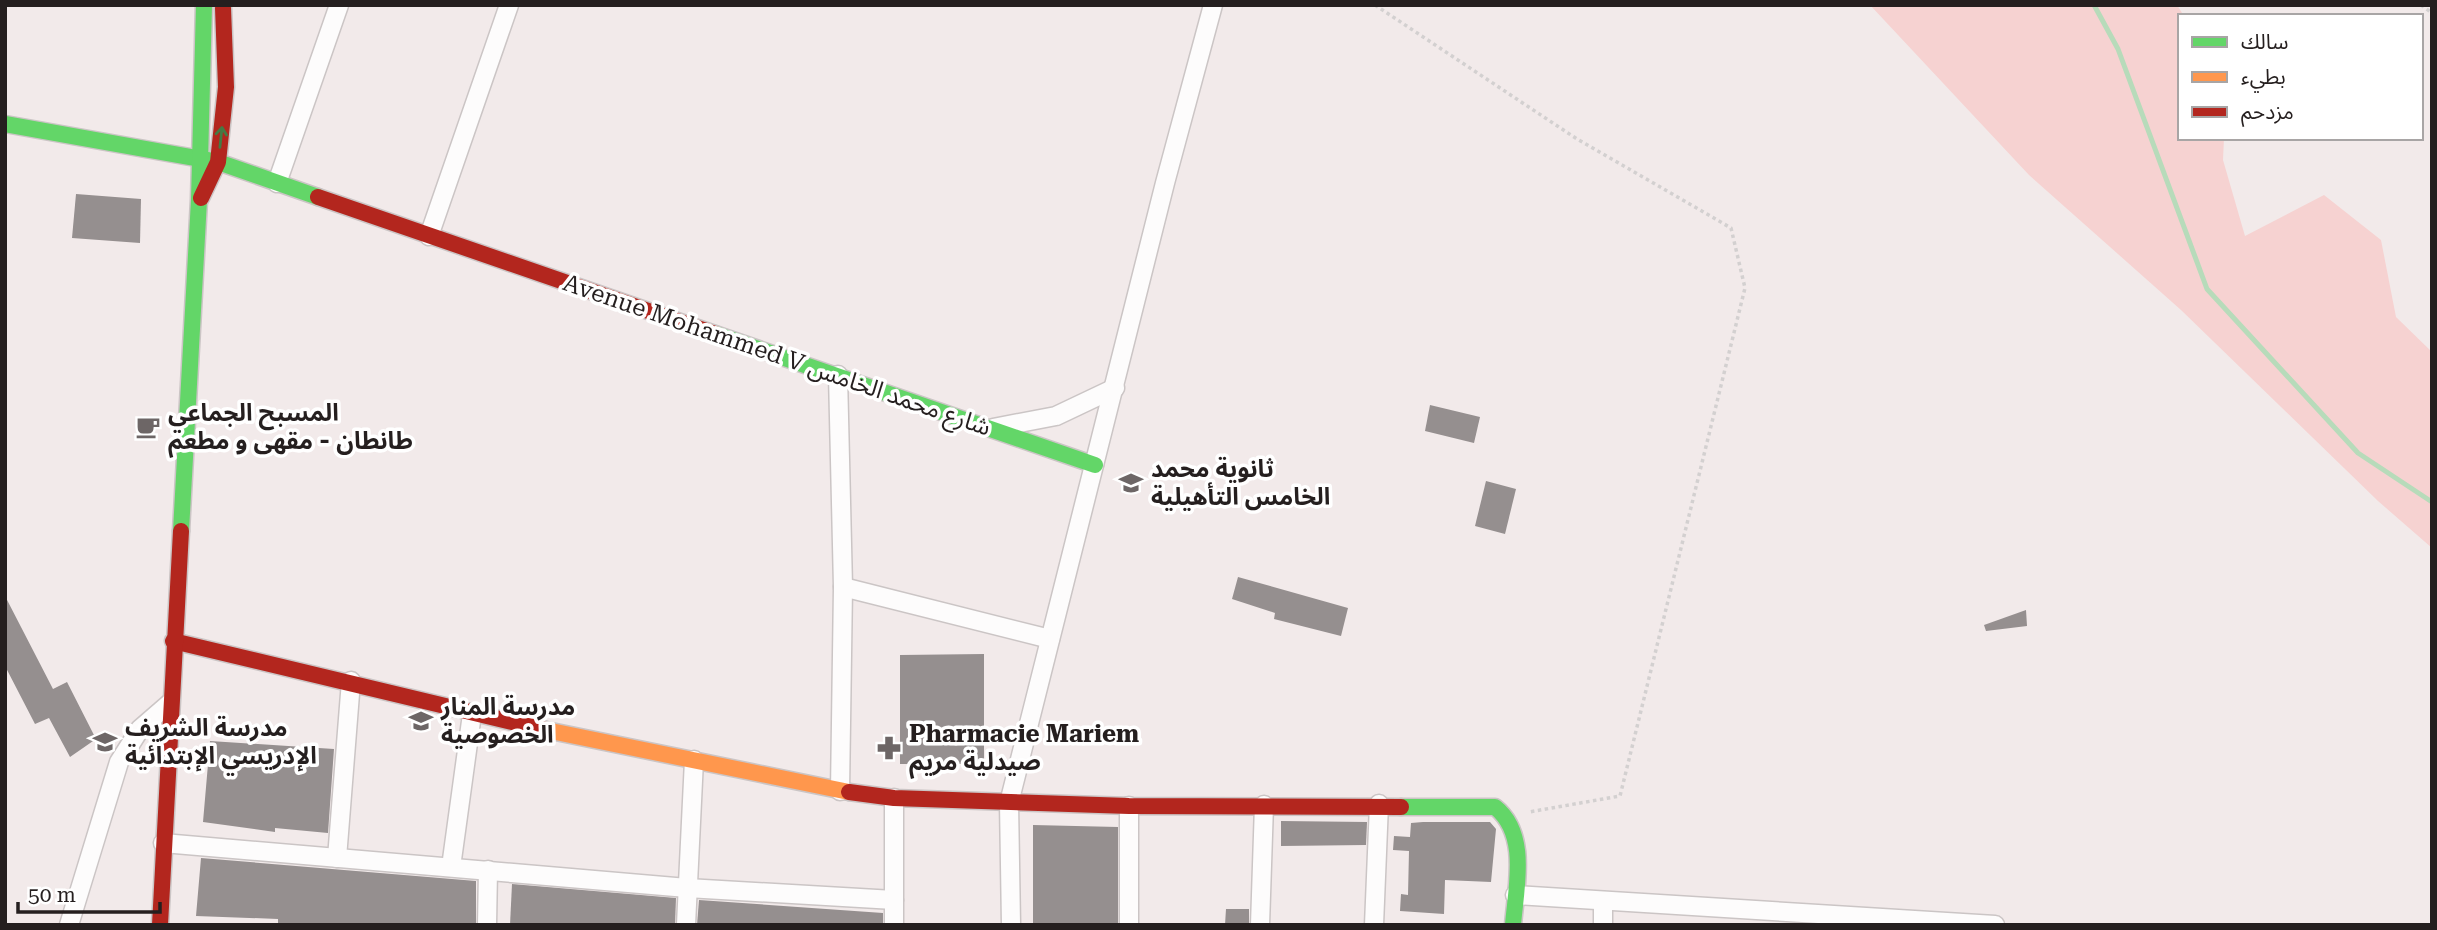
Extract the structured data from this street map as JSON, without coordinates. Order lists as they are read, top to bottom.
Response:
{
  "streets": {
    "street": ["Avenue Mohammed V شارع محمد الخامس"]
  },
  "places": {
    "cafe": ["المسبح الجماعي طانطان - مقهى و مطعم"],
    "school or university": ["ثانوية محمد الخامس التأهيلية", "مدرسة المنار الخصوصية", "مدرسة الشريف الإدريسي الإبتدائية"],
    "pharmacy": ["Pharmacie Mariem صيدلية مريم"]
  },
  "legend": ["سالك", "بطيء", "مزدحم"],
  "scale_bar": "50 m"
}
